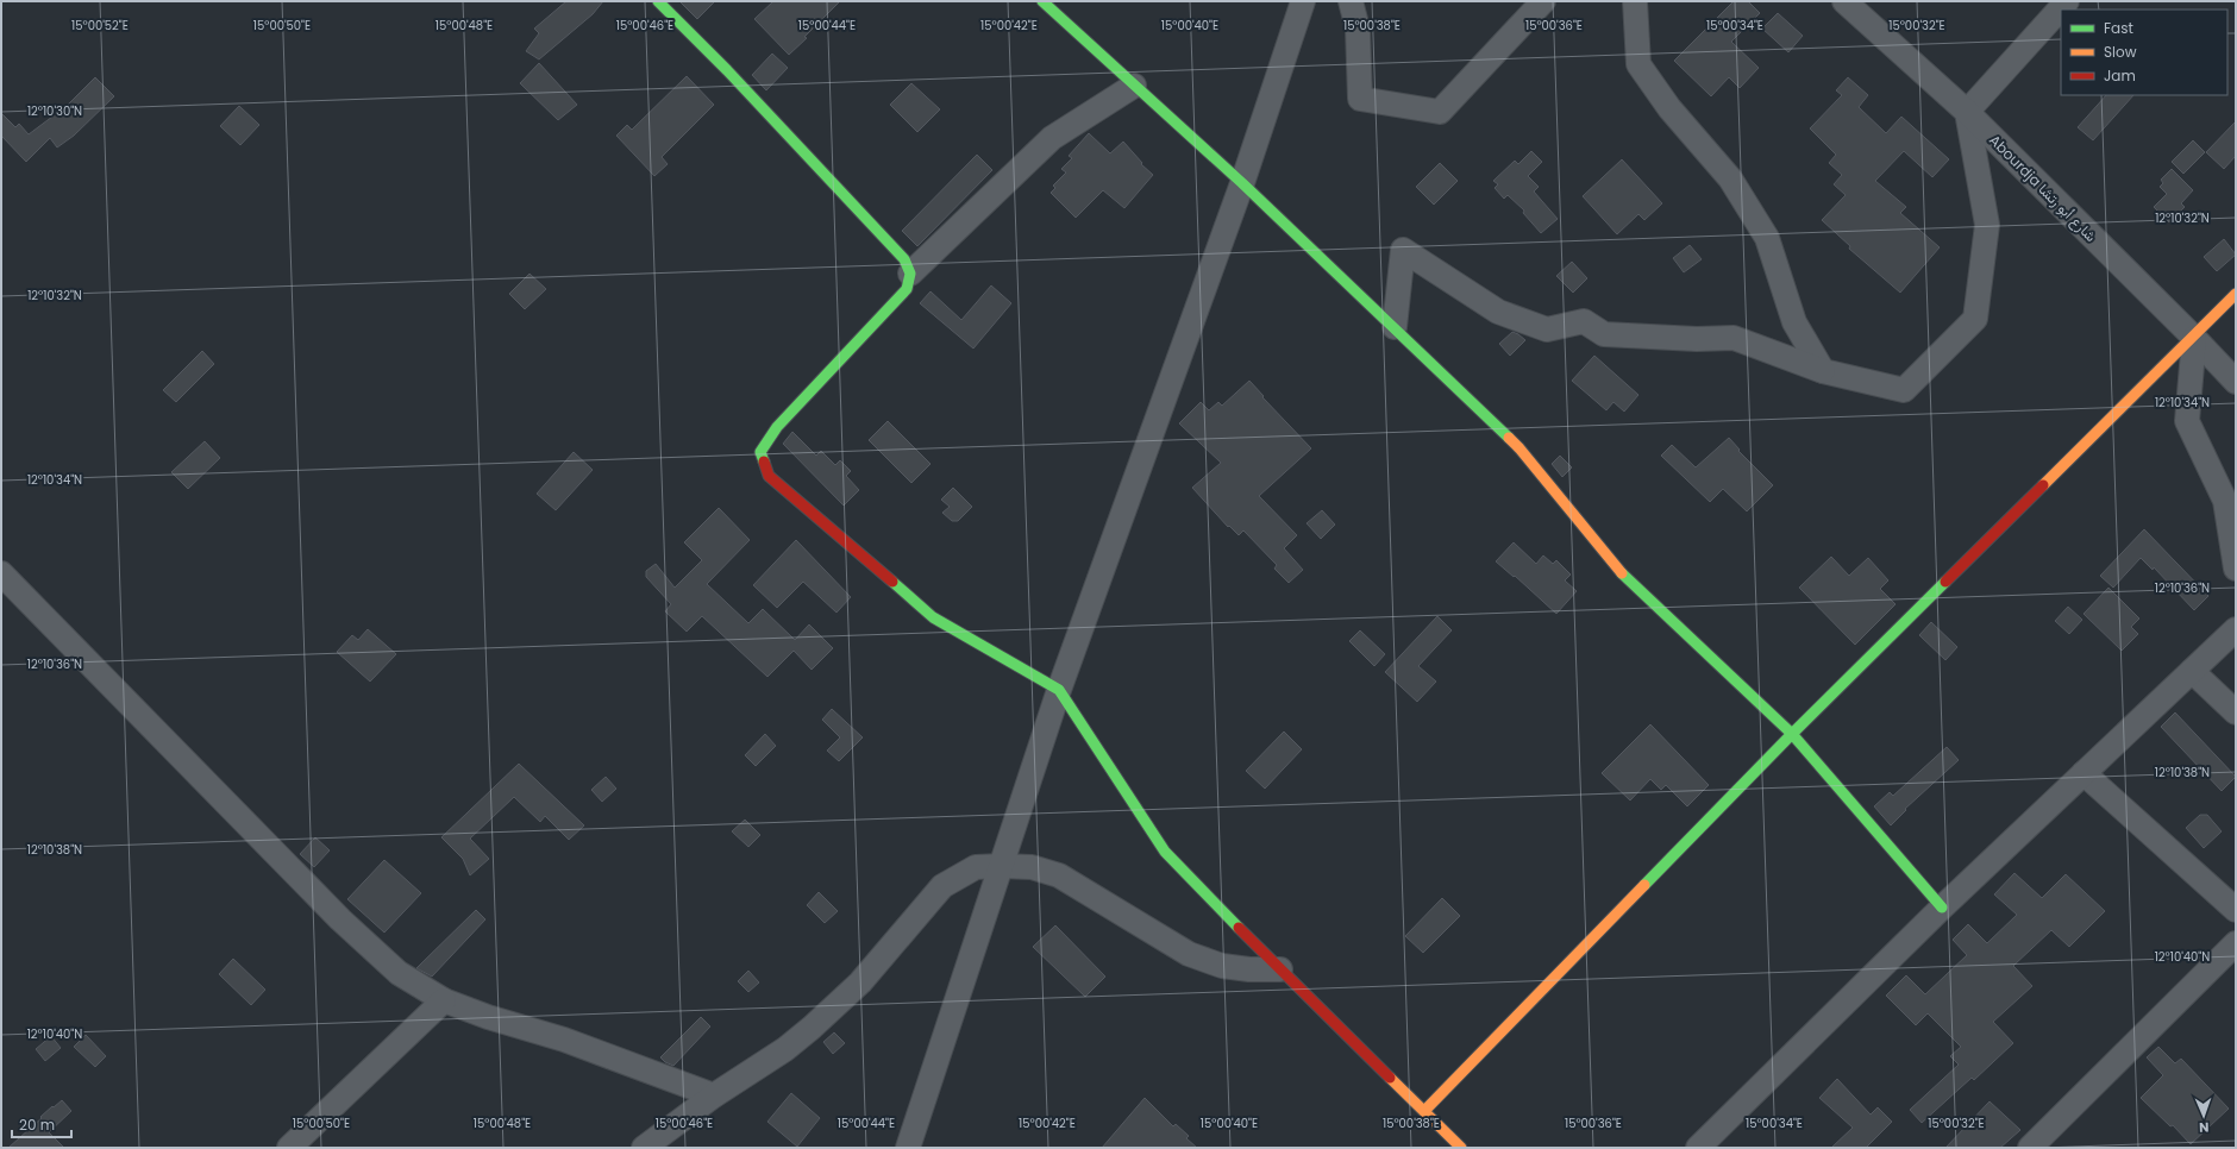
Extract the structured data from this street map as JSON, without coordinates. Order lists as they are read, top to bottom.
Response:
{
  "streets": {
    "street": ["Abourdja شارع أبو رتشا"]
  },
  "legend": ["Fast", "Slow", "Jam"],
  "scale_bar": "20 m",
  "north": "bottom",
  "coordinates": [
    "15°00'52\"E",
    "15°00'50\"E",
    "15°00'48\"E",
    "15°00'46\"E",
    "15°00'44\"E",
    "15°00'42\"E",
    "15°00'40\"E",
    "15°00'38\"E",
    "15°00'36\"E",
    "15°00'34\"E",
    "15°00'32\"E",
    "12°10'30\"N",
    "12°10'32\"N",
    "12°10'34\"N",
    "12°10'36\"N",
    "12°10'38\"N",
    "12°10'40\"N"
  ]
}
